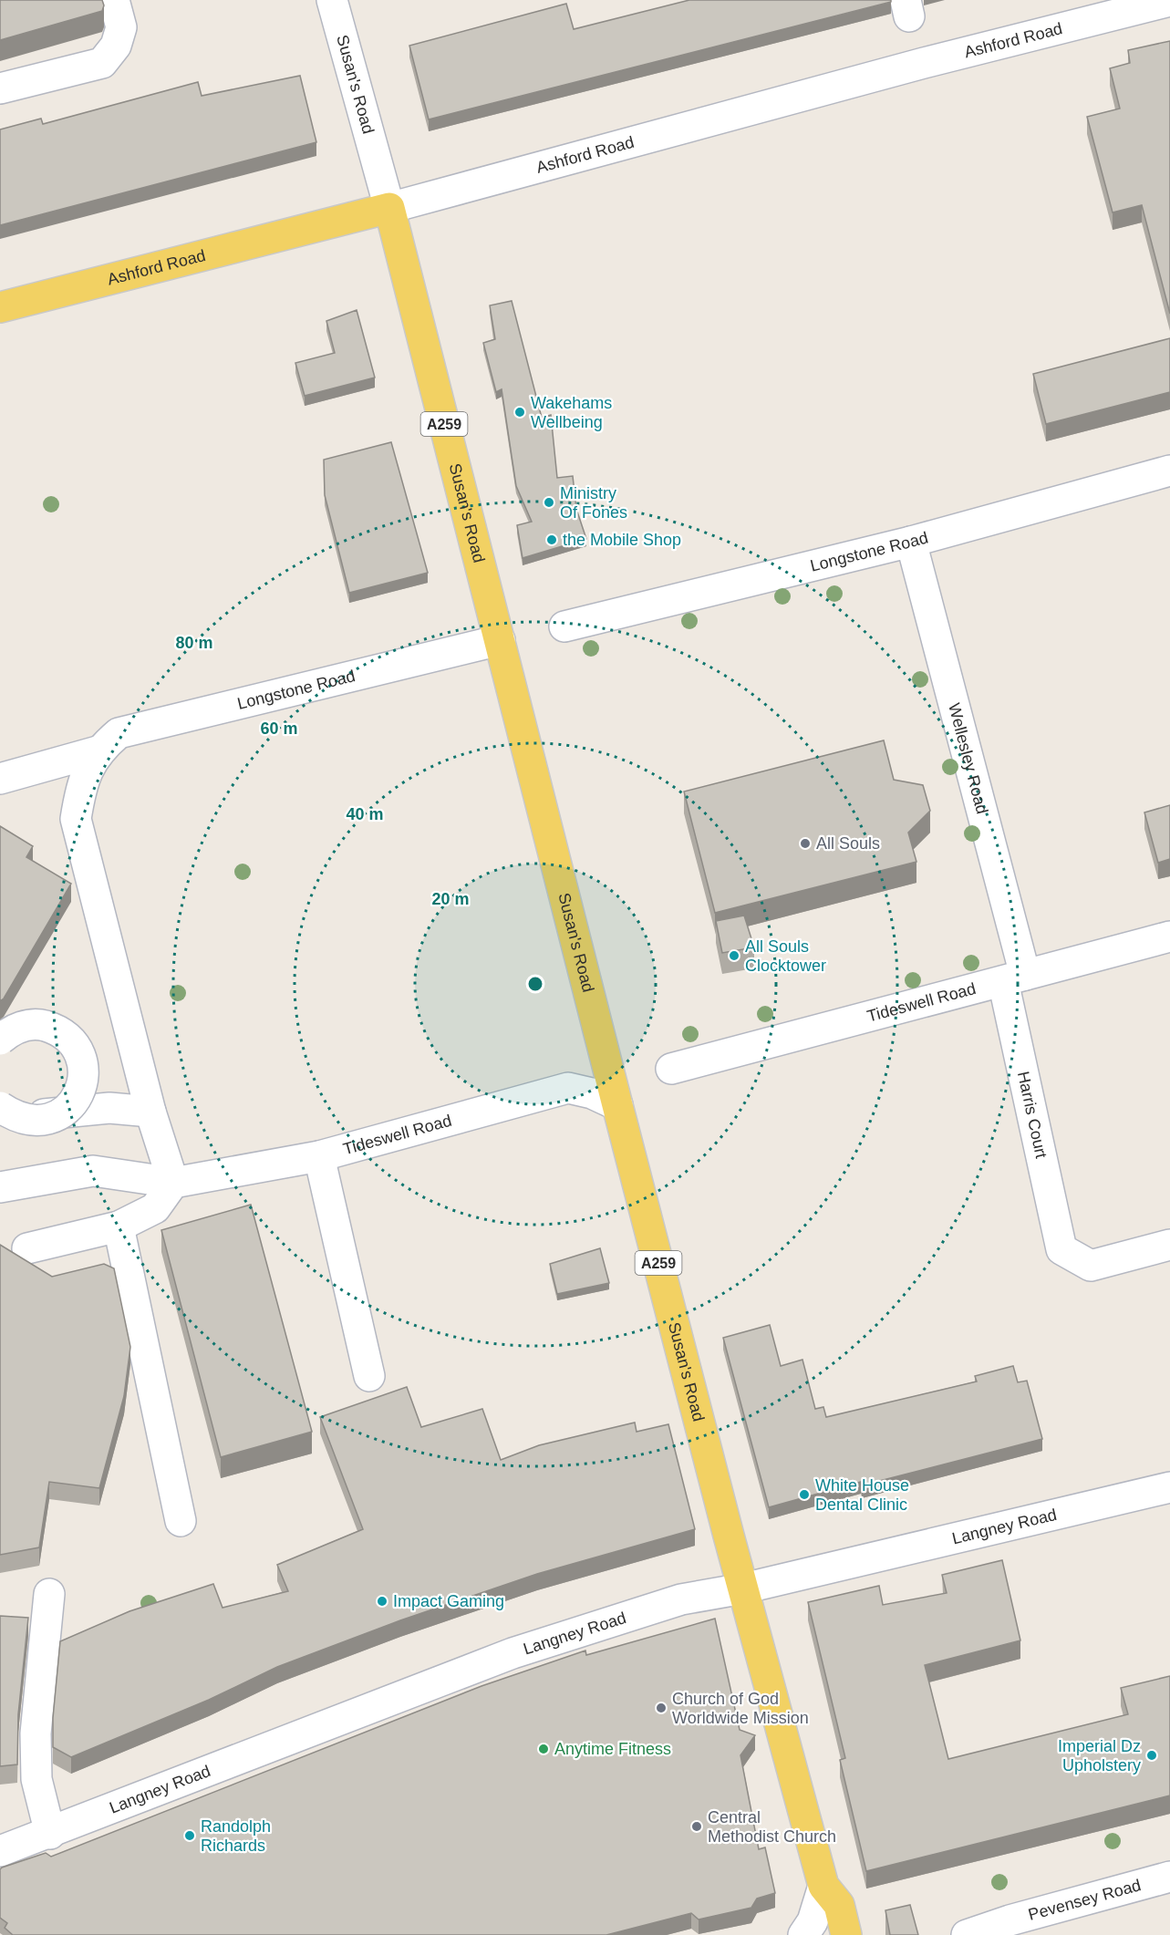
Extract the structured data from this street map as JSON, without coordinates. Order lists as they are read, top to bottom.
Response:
{
  "streets": {
    "main road": ["Ashford Road", "Susan's Road", "A259"],
    "street": [
      "Longstone Road",
      "Wellesley Road",
      "Tideswell Road",
      "Harris Court",
      "Langney Road",
      "Pevensey Road"
    ]
  },
  "crossings": [
    ["Ashford Road", "Susan's Road"],
    ["Susan's Road", "Longstone Road"],
    ["Susan's Road", "Tideswell Road"],
    ["Susan's Road", "Langney Road"],
    ["Longstone Road", "Wellesley Road"],
    ["Wellesley Road", "Tideswell Road"],
    ["Wellesley Road", "Harris Court"],
    ["Tideswell Road", "Harris Court"]
  ],
  "places": [
    "Wakehams Wellbeing",
    "Ministry Of Fones",
    "the Mobile Shop",
    "All Souls",
    "All Souls Clocktower",
    "White House Dental Clinic",
    "Impact Gaming",
    "Church of God Worldwide Mission",
    "Anytime Fitness",
    "Imperial Dz Upholstery",
    "Central Methodist Church",
    "Randolph Richards"
  ],
  "rings": [
    "80 m",
    "60 m",
    "40 m",
    "20 m"
  ]
}
